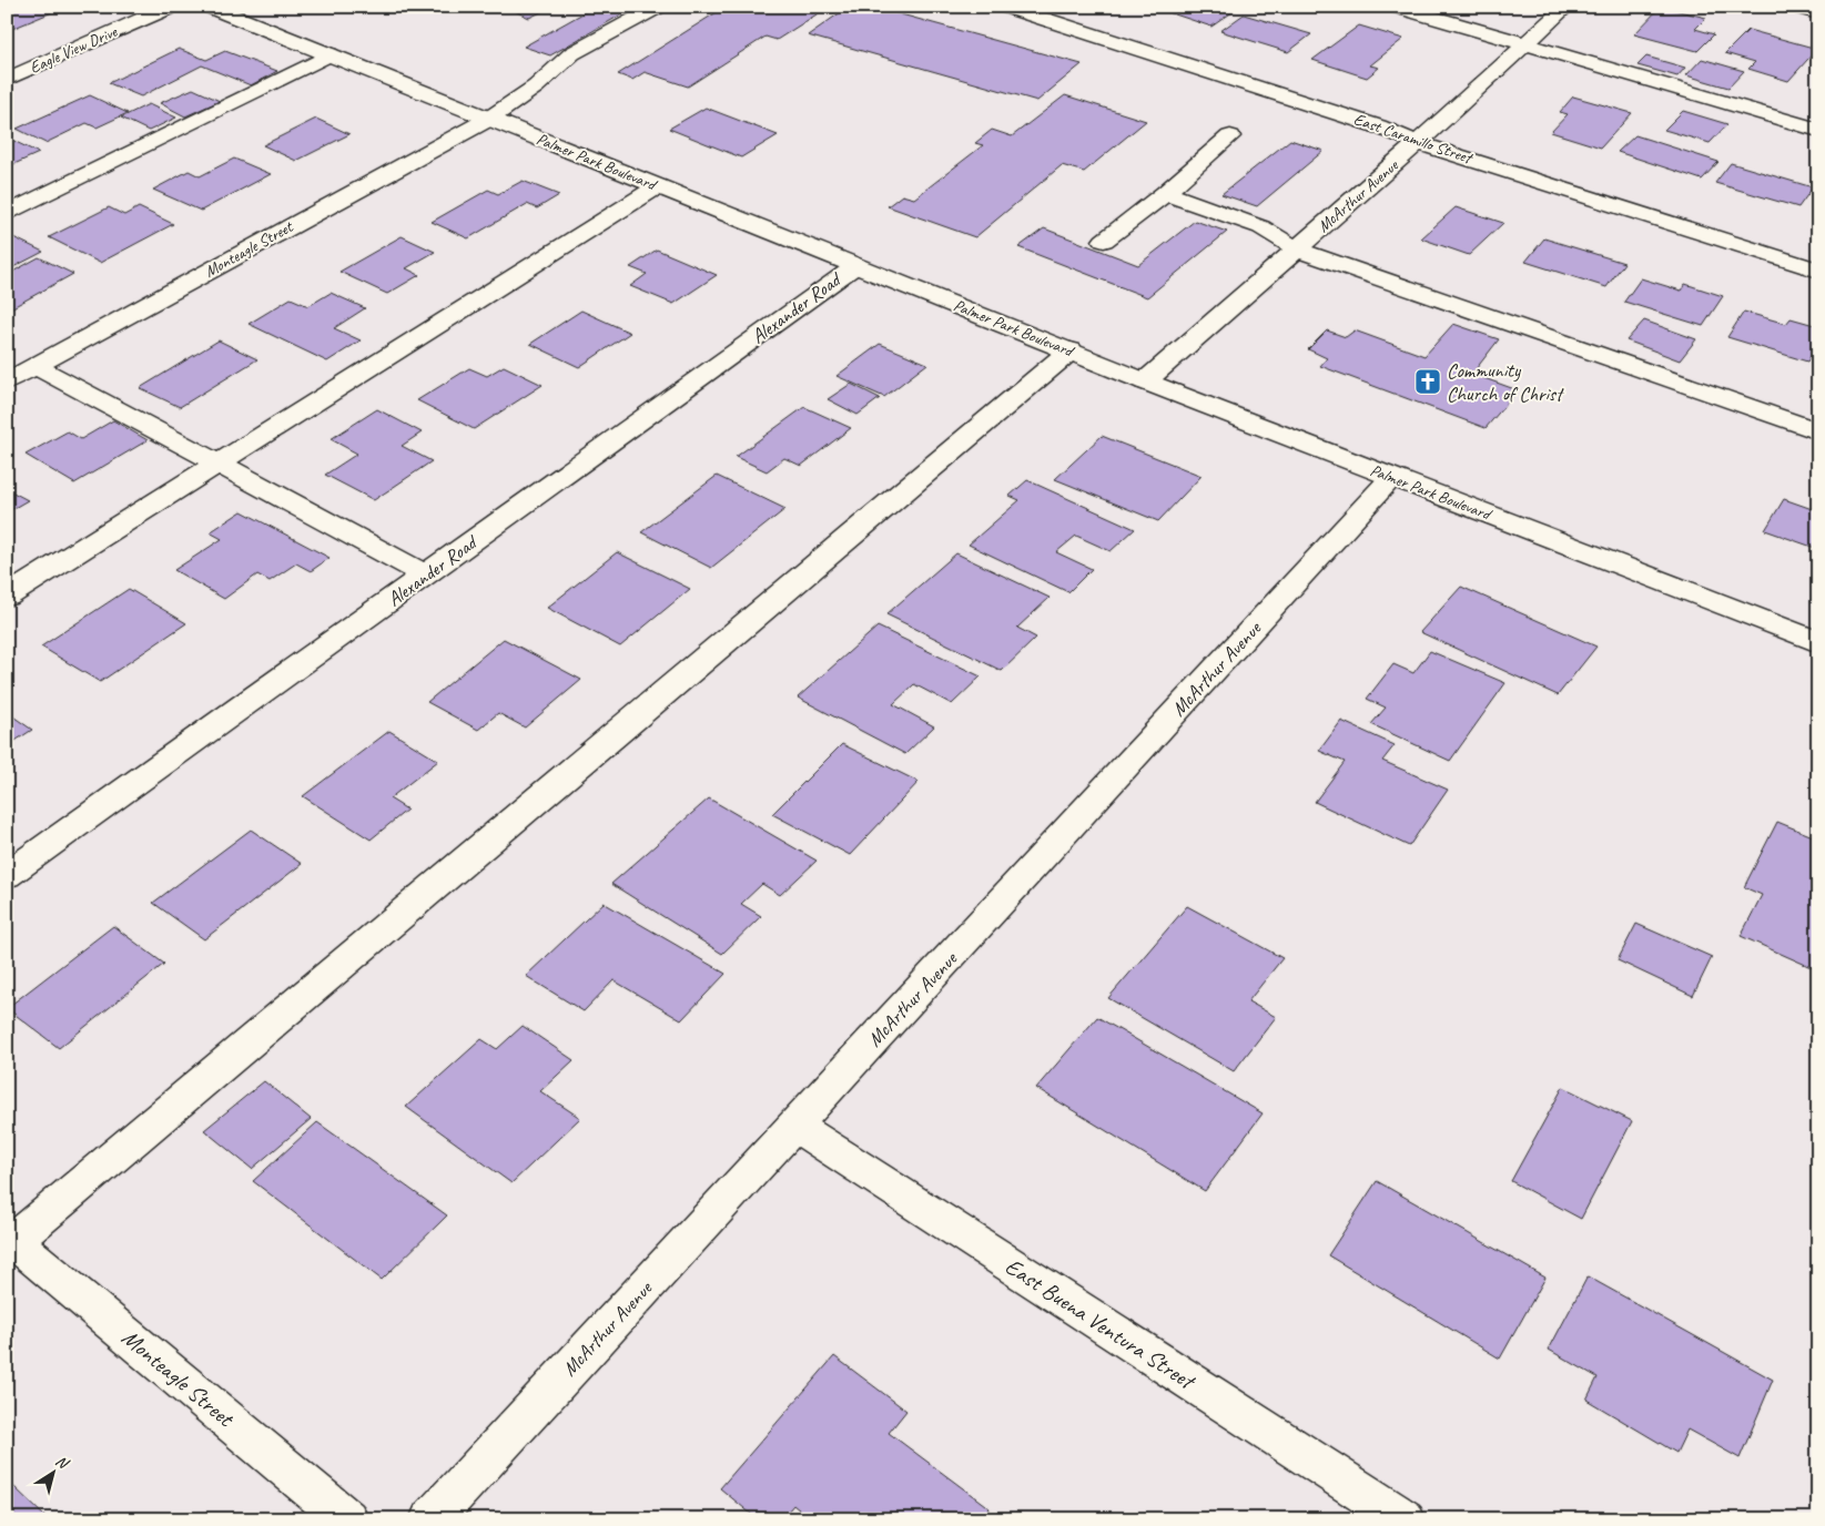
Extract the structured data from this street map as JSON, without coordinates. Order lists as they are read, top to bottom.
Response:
{
  "streets": {
    "street": [
      "Eagle View Drive",
      "East Caramillo Street",
      "Palmer Park Boulevard",
      "McArthur Avenue",
      "Monteagle Street",
      "Alexander Road",
      "East Buena Ventura Street"
    ]
  },
  "crossings": [
    ["East Caramillo Street", "McArthur Avenue"],
    ["Palmer Park Boulevard", "McArthur Avenue"],
    ["Palmer Park Boulevard", "Monteagle Street"],
    ["Palmer Park Boulevard", "Alexander Road"],
    ["McArthur Avenue", "East Buena Ventura Street"]
  ],
  "places": {
    "church": ["Community Church of Christ"]
  },
  "north": "top right"
}
